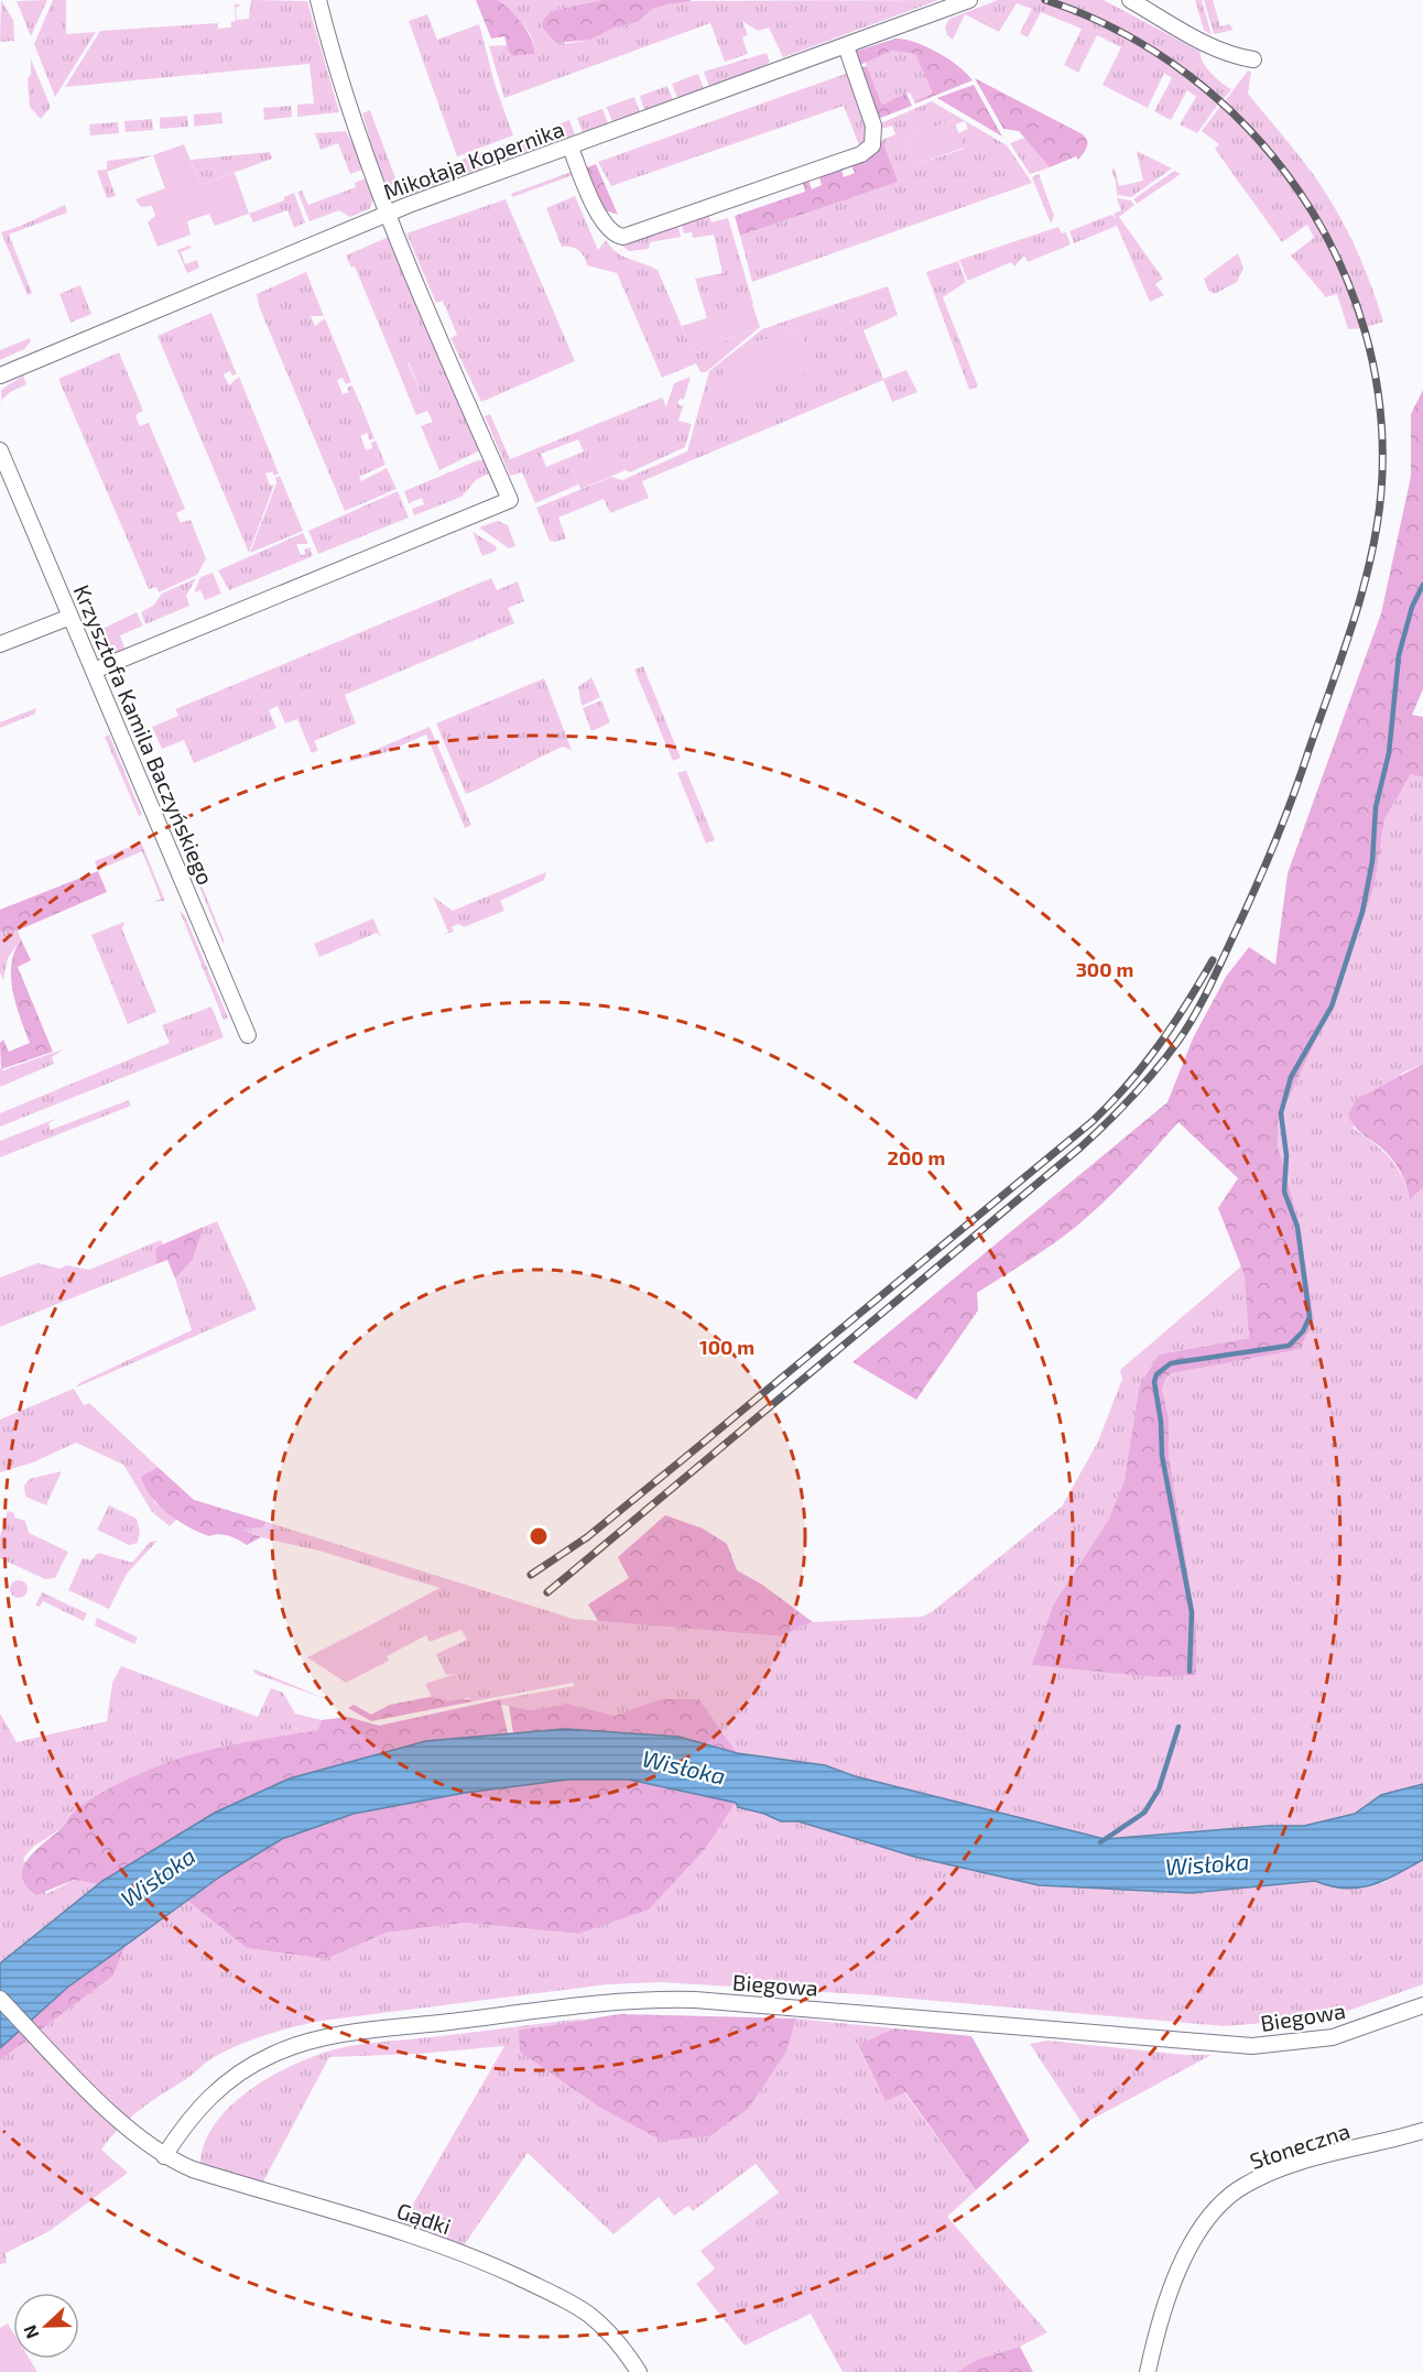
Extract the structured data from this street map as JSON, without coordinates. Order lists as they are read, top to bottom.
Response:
{
  "streets": {
    "street": [
      "Mikołaja Kopernika",
      "Krzysztofa Kamila Baczyńskiego",
      "Biegowa",
      "Słoneczna",
      "Gądki"
    ]
  },
  "crossings": [
    ["Biegowa", "Gądki"]
  ],
  "water": ["Wisłoka"],
  "north": "left",
  "rings": ["300 m", "200 m", "100 m"]
}
